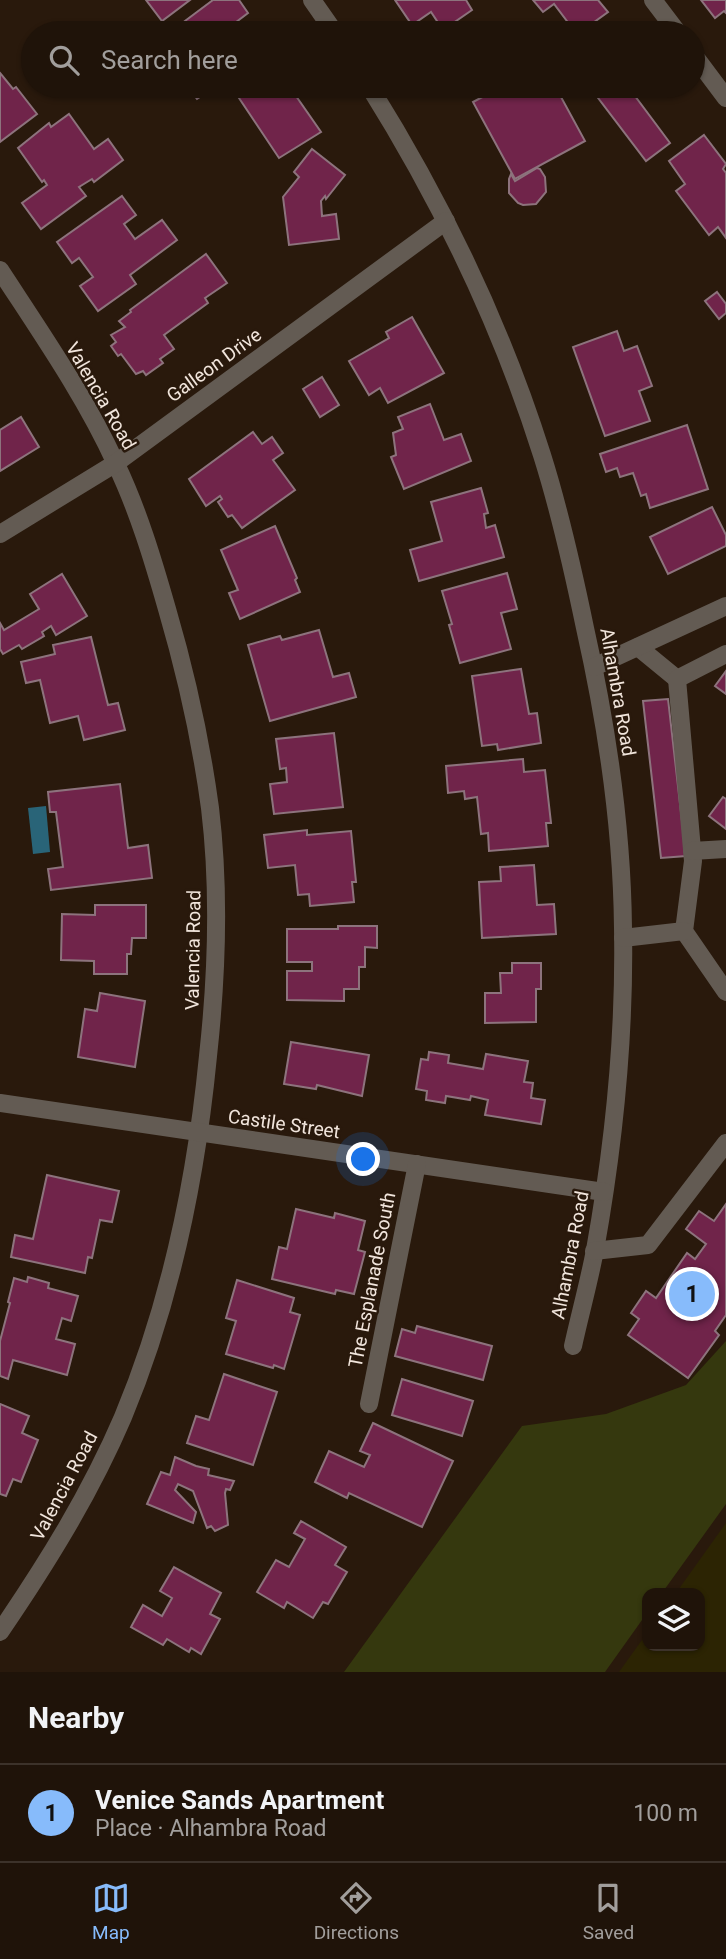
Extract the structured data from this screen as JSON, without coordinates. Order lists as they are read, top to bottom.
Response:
{
  "streets": {
    "street": [
      "Galleon Drive",
      "Valencia Road",
      "Alhambra Road",
      "Castile Street",
      "The Esplanade South"
    ]
  },
  "crossings": [
    ["Galleon Drive", "Valencia Road"],
    ["Galleon Drive", "Alhambra Road"],
    ["Valencia Road", "Castile Street"],
    ["Alhambra Road", "Castile Street"],
    ["Castile Street", "The Esplanade South"]
  ],
  "page": {
    "search": "Search here",
    "pins": "1",
    "heading": "Nearby",
    "list": [
      {
        "mark": "1",
        "name": "Venice Sands Apartment",
        "note": "Place · Alhambra Road",
        "value": "100 m"
      }
    ],
    "nav": ["Map", "Directions", "Saved"]
  }
}
